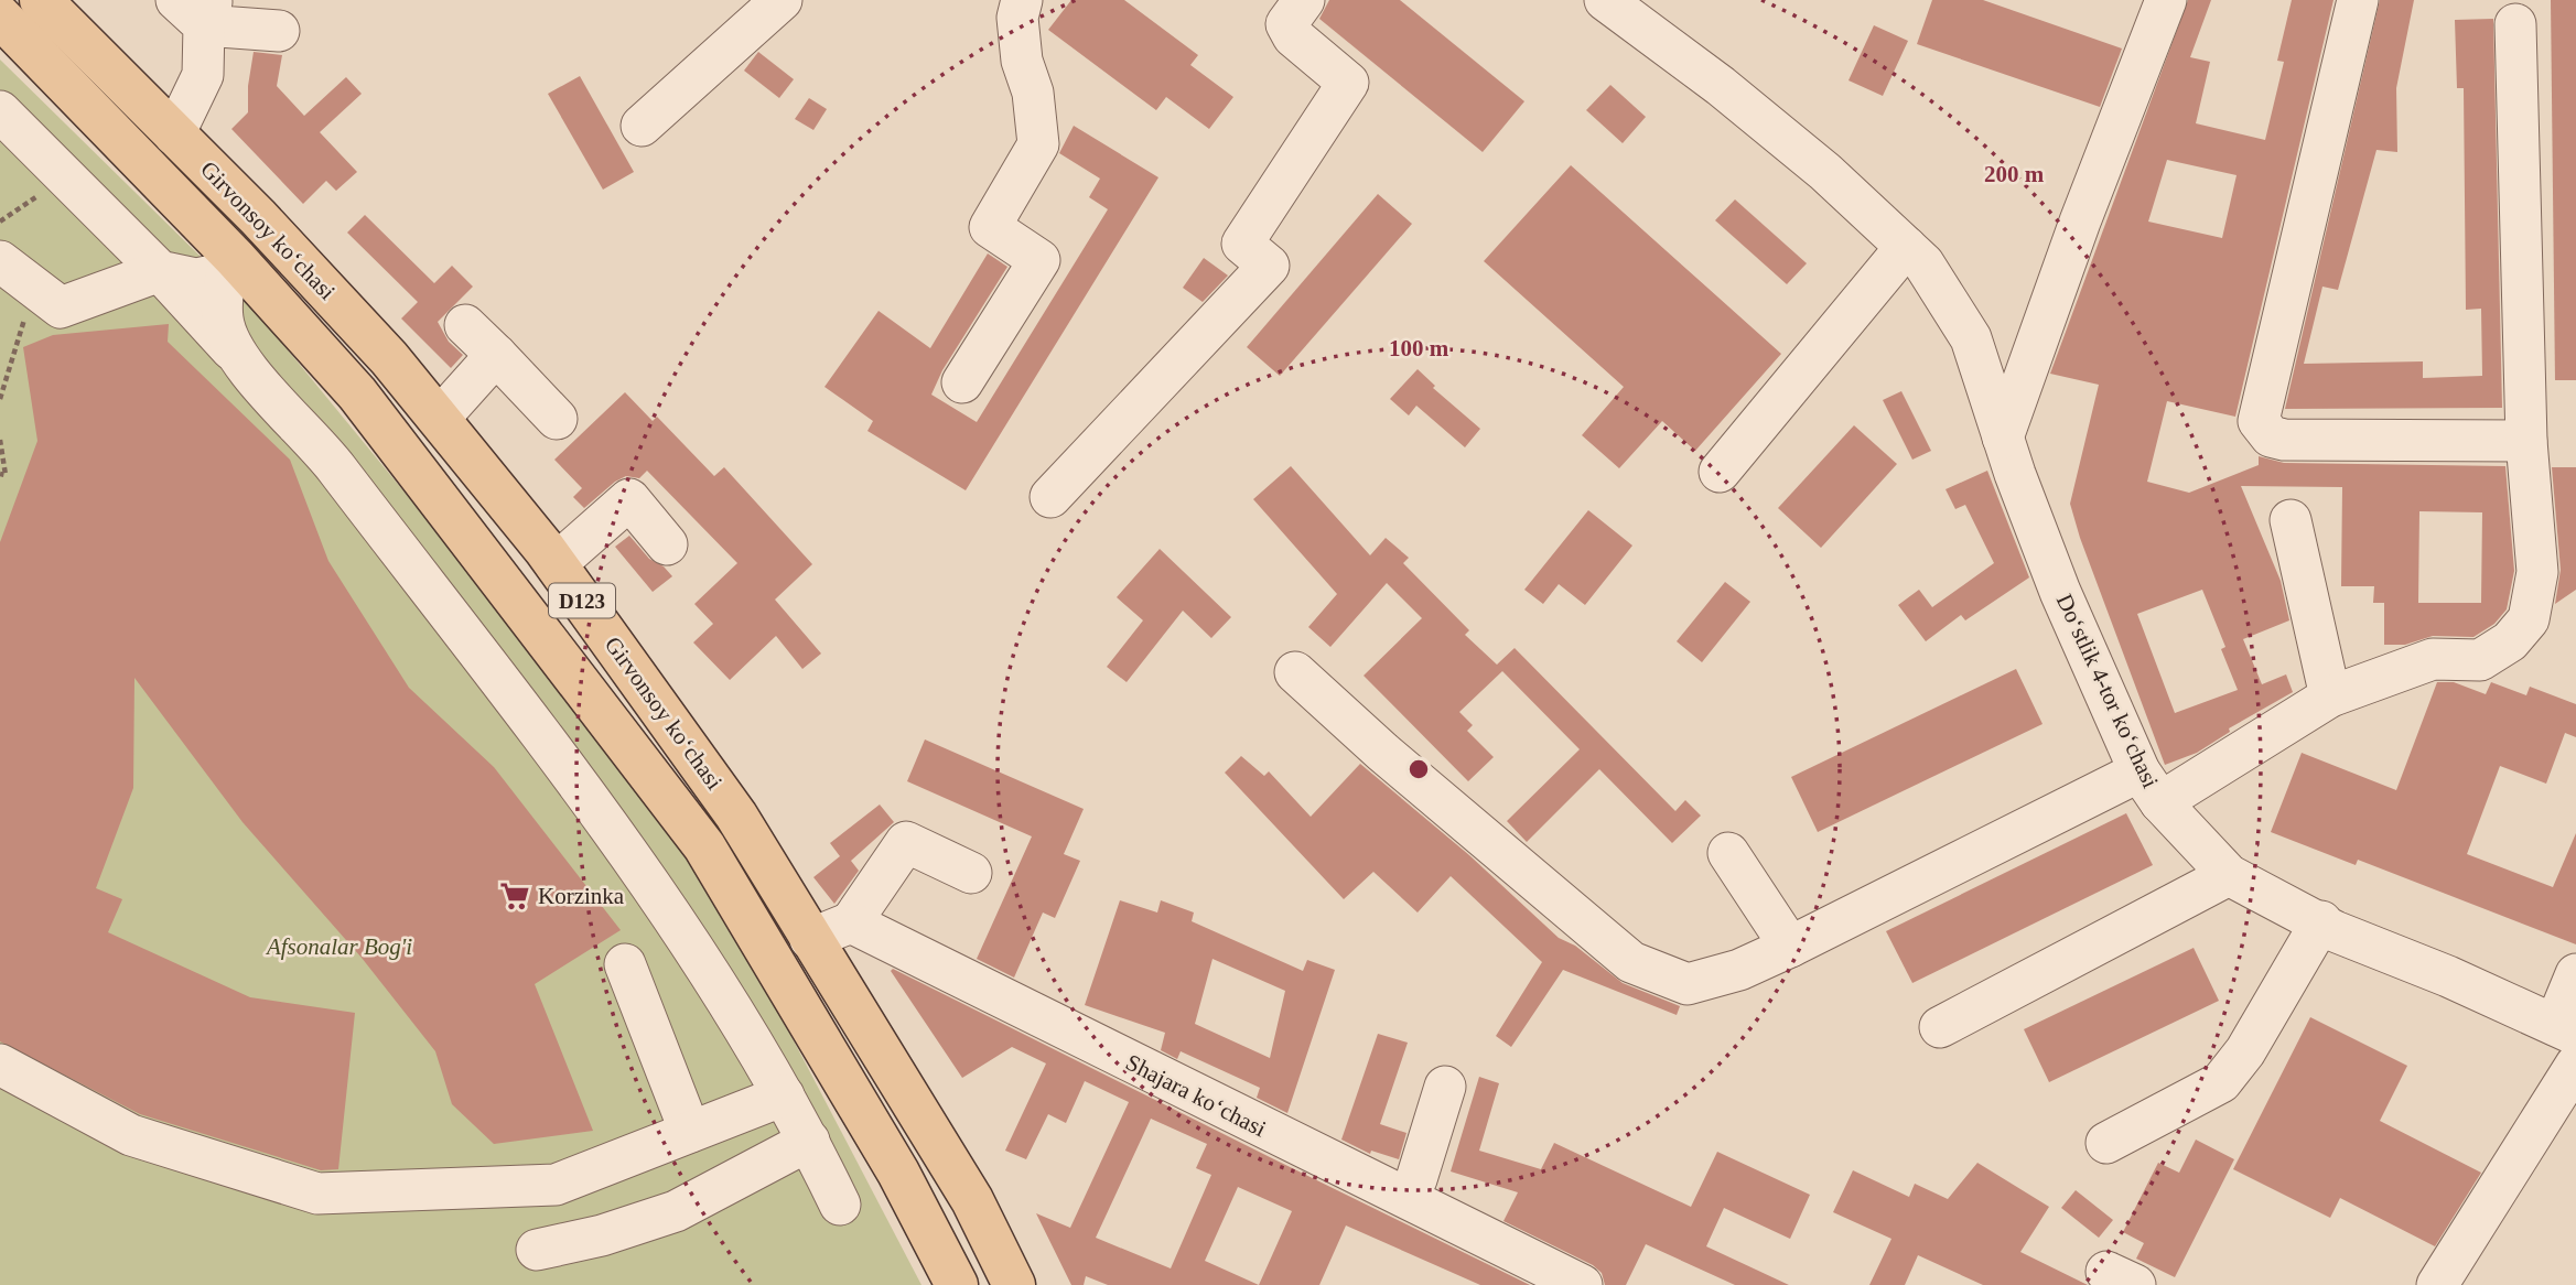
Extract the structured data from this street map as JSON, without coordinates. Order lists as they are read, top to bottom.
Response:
{
  "streets": {
    "main road": ["Girvonsoy koʻchasi", "D123"],
    "street": ["Doʻstlik 4-tor koʻchasi", "Shajara koʻchasi"]
  },
  "parks": ["Afsonalar Bog'i"],
  "places": {
    "supermarket": ["Korzinka"]
  },
  "rings": ["200 m", "100 m"]
}
